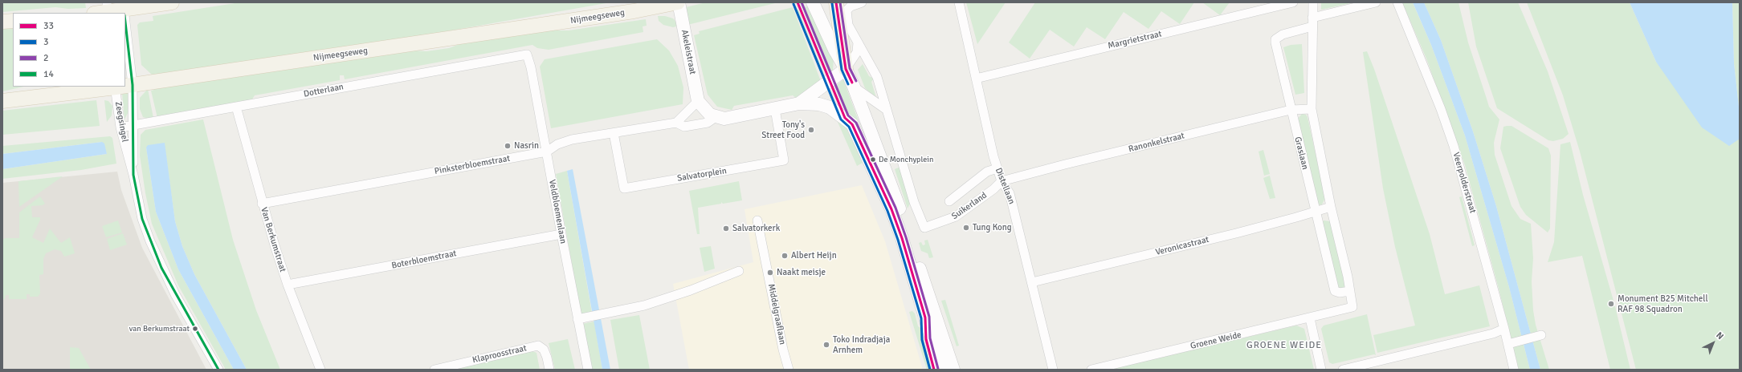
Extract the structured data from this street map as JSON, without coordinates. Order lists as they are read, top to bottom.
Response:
{
  "streets": {
    "main road": ["Nijmeegseweg"],
    "street": [
      "Margrietstraat",
      "Akeleistraat",
      "Dotterlaan",
      "Zeegsingel",
      "Ranonkelstraat",
      "Graslaan",
      "Pinksterbloemstraat",
      "Salvatorplein",
      "Veerpolderstraat",
      "Distellaan",
      "Suikerland",
      "Veldbloemenlaan",
      "Van Berkumstraat",
      "Veronicastraat",
      "Boterbloemstraat",
      "Middelgraaflaan",
      "Groene Weide",
      "Klaproosstraat"
    ]
  },
  "crossings": [
    ["Nijmeegseweg", "Akeleistraat"],
    ["Nijmeegseweg", "Zeegsingel"],
    ["Margrietstraat", "Distellaan"],
    ["Dotterlaan", "Zeegsingel"],
    ["Dotterlaan", "Veldbloemenlaan"],
    ["Dotterlaan", "Van Berkumstraat"],
    ["Ranonkelstraat", "Graslaan"],
    ["Ranonkelstraat", "Distellaan"],
    ["Ranonkelstraat", "Suikerland"],
    ["Graslaan", "Veronicastraat"],
    ["Graslaan", "Groene Weide"],
    ["Pinksterbloemstraat", "Salvatorplein"],
    ["Pinksterbloemstraat", "Veldbloemenlaan"],
    ["Pinksterbloemstraat", "Van Berkumstraat"],
    ["Distellaan", "Suikerland"],
    ["Distellaan", "Veronicastraat"],
    ["Veldbloemenlaan", "Boterbloemstraat"],
    ["Van Berkumstraat", "Boterbloemstraat"]
  ],
  "districts": ["GROENE WEIDE"],
  "places": [
    "Tony's Street Food",
    "Nasrin",
    "De Monchyplein",
    "Tung Kong",
    "Salvatorkerk",
    "Albert Heijn",
    "Naakt meisje",
    "Monument B25 Mitchell RAF 98 Squadron",
    "van Berkumstraat",
    "Toko Indradjaja Arnhem"
  ],
  "lines": [
    "transit line 33",
    "transit line 2",
    "transit line 3",
    "transit line 14"
  ],
  "legend": [
    "33",
    "3",
    "2",
    "14"
  ],
  "north": "top right"
}
